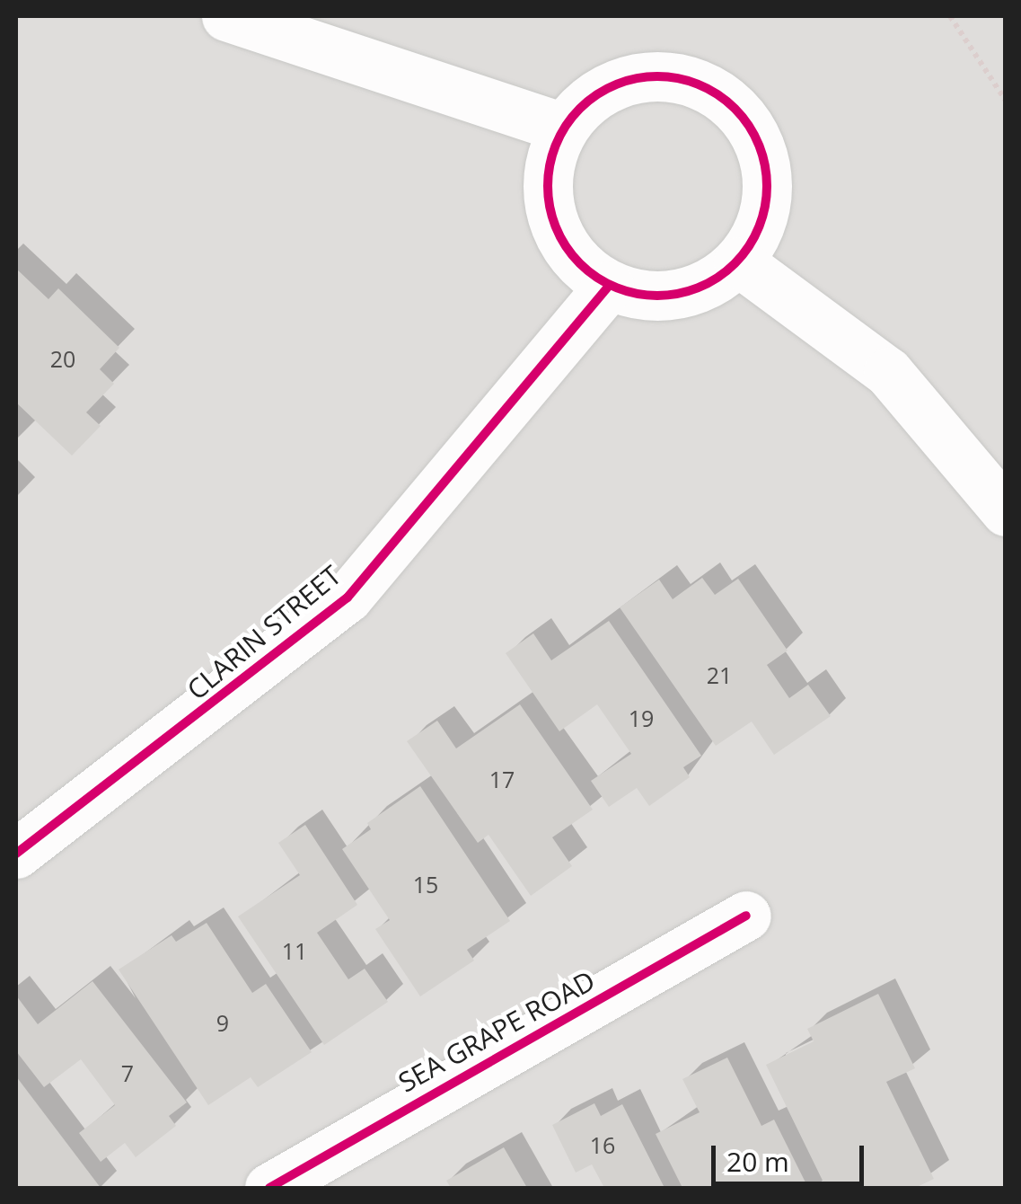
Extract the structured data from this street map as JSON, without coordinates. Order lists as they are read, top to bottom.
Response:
{
  "streets": {
    "street": ["CLARIN STREET", "SEA GRAPE ROAD"]
  },
  "house_numbers": [
    "20",
    "21",
    "19",
    "17",
    "15",
    "11",
    "9",
    "7",
    "16"
  ],
  "scale_bar": "20 m"
}
